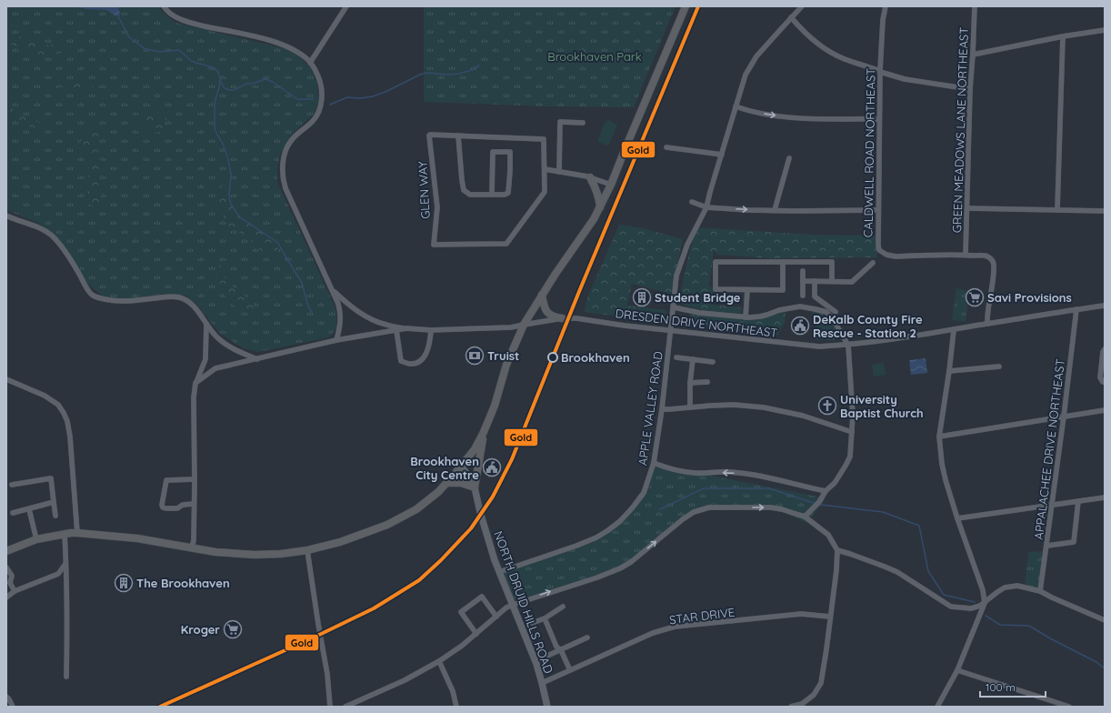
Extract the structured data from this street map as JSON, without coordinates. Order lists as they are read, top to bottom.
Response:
{
  "streets": {
    "main road": ["NORTH DRUID HILLS ROAD"],
    "street": [
      "GREEN MEADOWS LANE NORTHEAST",
      "CALDWELL ROAD NORTHEAST",
      "GLEN WAY",
      "DRESDEN DRIVE NORTHEAST",
      "APPLE VALLEY ROAD",
      "APPALACHEE DRIVE NORTHEAST",
      "STAR DRIVE"
    ]
  },
  "crossings": [
    ["GREEN MEADOWS LANE NORTHEAST", "CALDWELL ROAD NORTHEAST"],
    ["CALDWELL ROAD NORTHEAST", "DRESDEN DRIVE NORTHEAST"],
    ["DRESDEN DRIVE NORTHEAST", "APPLE VALLEY ROAD"],
    ["DRESDEN DRIVE NORTHEAST", "APPALACHEE DRIVE NORTHEAST"],
    ["APPLE VALLEY ROAD", "NORTH DRUID HILLS ROAD"],
    ["NORTH DRUID HILLS ROAD", "STAR DRIVE"]
  ],
  "parks": ["Brookhaven Park"],
  "places": {
    "building": ["Student Bridge", "The Brookhaven"],
    "supermarket": ["Savi Provisions", "Kroger"],
    "public building": ["DeKalb County Fire Rescue - Station 2", "Brookhaven City Centre"],
    "bank": ["Truist"],
    "other": ["Brookhaven"],
    "church": ["University Baptist Church"]
  },
  "lines": ["transit line Gold"],
  "scale_bar": "100 m"
}
